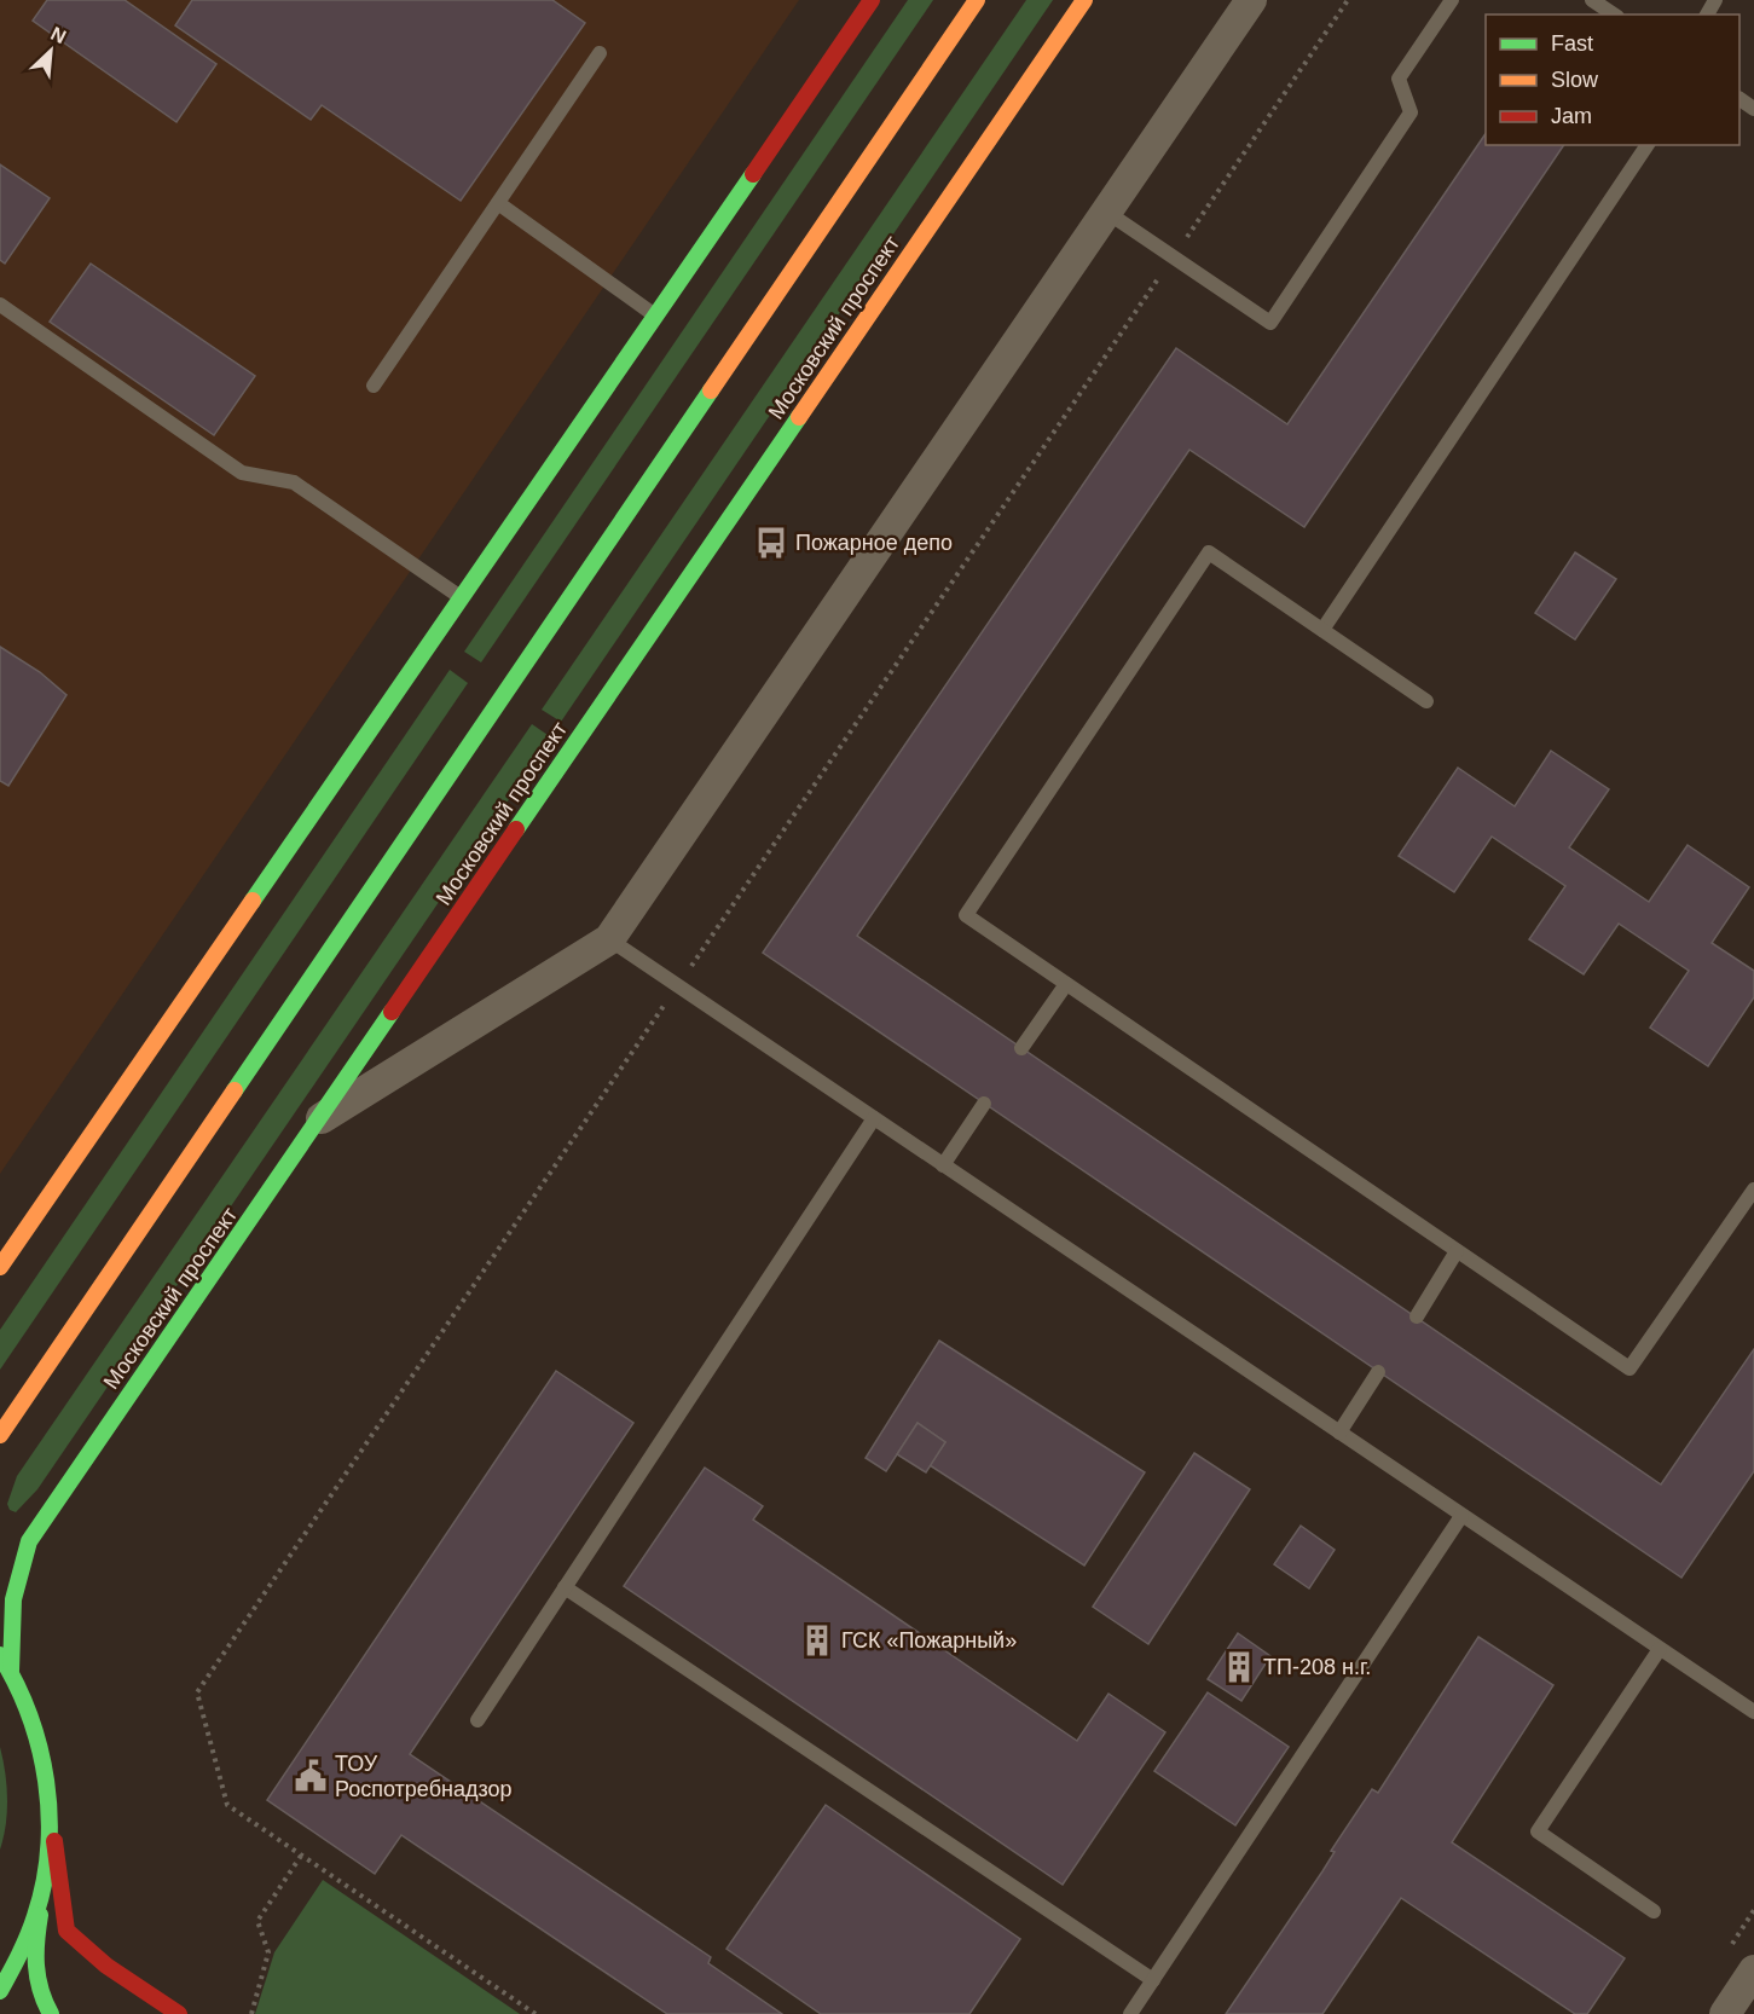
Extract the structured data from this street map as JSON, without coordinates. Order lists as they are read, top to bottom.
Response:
{
  "streets": {
    "main road": ["Московский проспект"]
  },
  "places": {
    "bus stop": ["Пожарное депо"],
    "building": ["ГСК «Пожарный»", "ТП-208 н.г."],
    "public building": ["ТОУ Роспотребнадзор"]
  },
  "legend": ["Fast", "Slow", "Jam"],
  "north": "top right"
}
